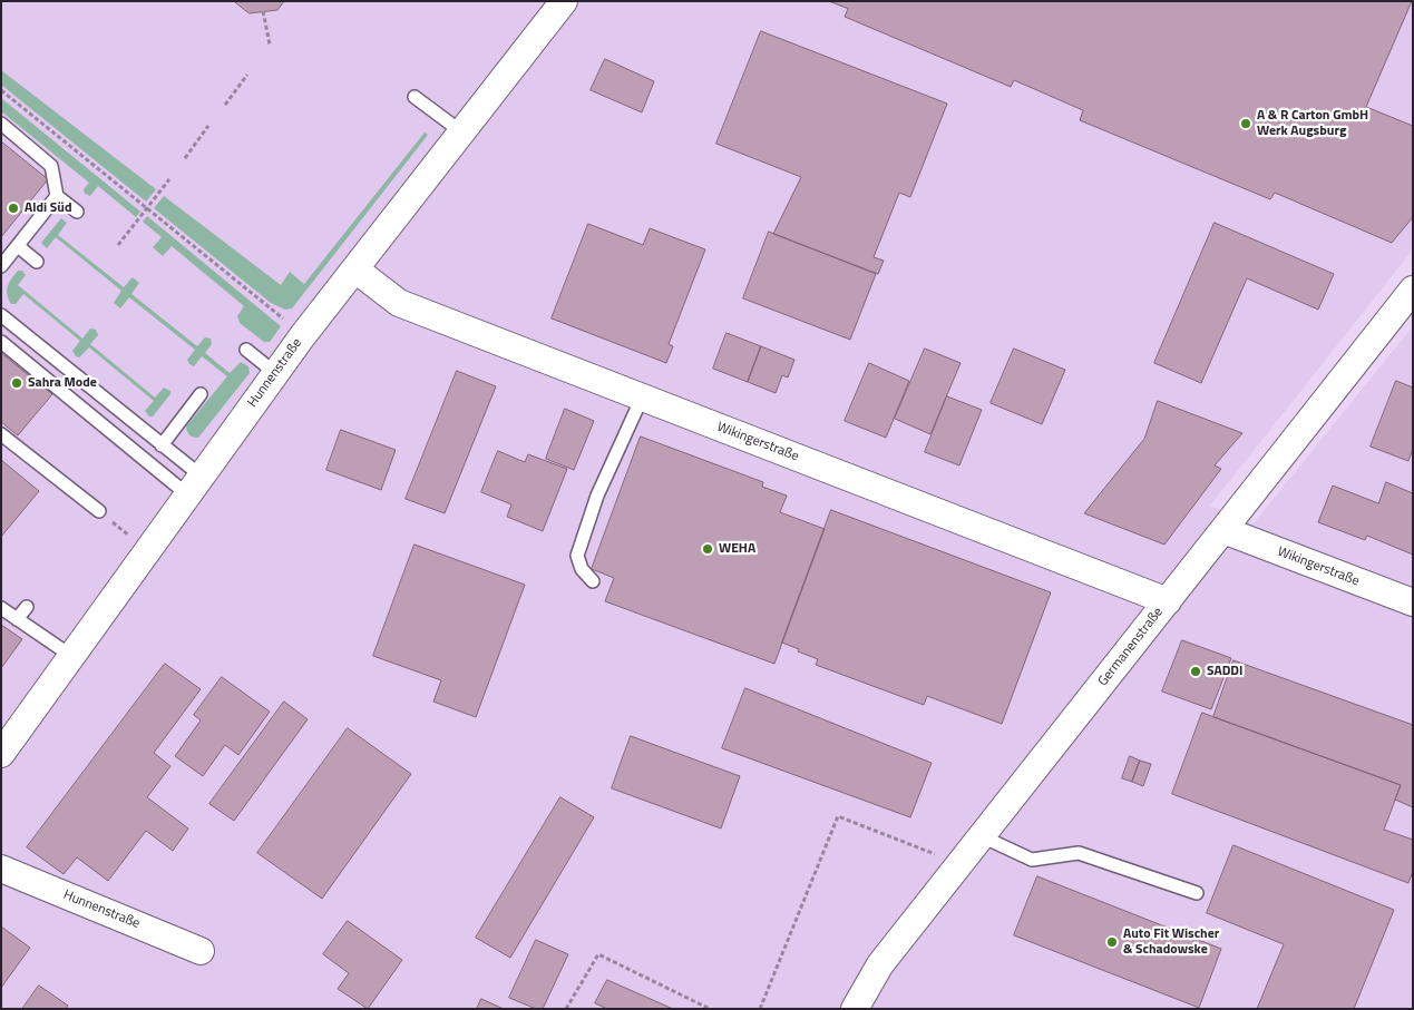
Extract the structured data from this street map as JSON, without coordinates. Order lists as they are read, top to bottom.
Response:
{
  "streets": {
    "street": ["Hunnenstraße", "Wikingerstraße", "Germanenstraße"]
  },
  "crossings": [
    ["Hunnenstraße", "Wikingerstraße"],
    ["Wikingerstraße", "Germanenstraße"]
  ],
  "places": [
    "A & R Carton GmbH Werk Augsburg",
    "Aldi Süd",
    "Sahra Mode",
    "WEHA",
    "SADDI",
    "Auto Fit Wischer & Schadowske"
  ]
}
